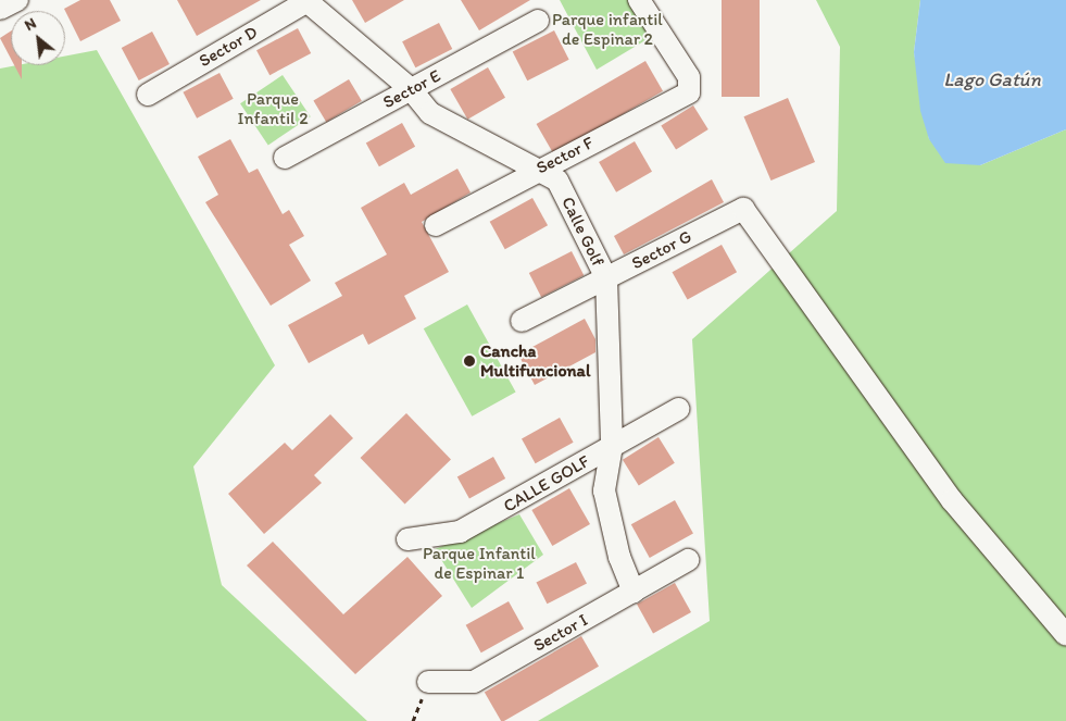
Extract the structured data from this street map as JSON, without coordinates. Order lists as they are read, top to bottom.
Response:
{
  "streets": {
    "street": [
      "Sector D",
      "Sector E",
      "Sector F",
      "Calle Golf",
      "Sector G",
      "CALLE GOLF",
      "Sector I"
    ]
  },
  "crossings": [
    ["Sector D", "Calle Golf"],
    ["Sector E", "Calle Golf"],
    ["Sector F", "Calle Golf"],
    ["Calle Golf", "Sector G"],
    ["Calle Golf", "CALLE GOLF"],
    ["Calle Golf", "Sector I"]
  ],
  "water": ["Lago Gatún"],
  "parks": ["Parque infantil de Espinar 2", "Parque Infantil 2", "Parque Infantil de Espinar 1"],
  "places": ["Cancha Multifuncional"],
  "north": "top left"
}
